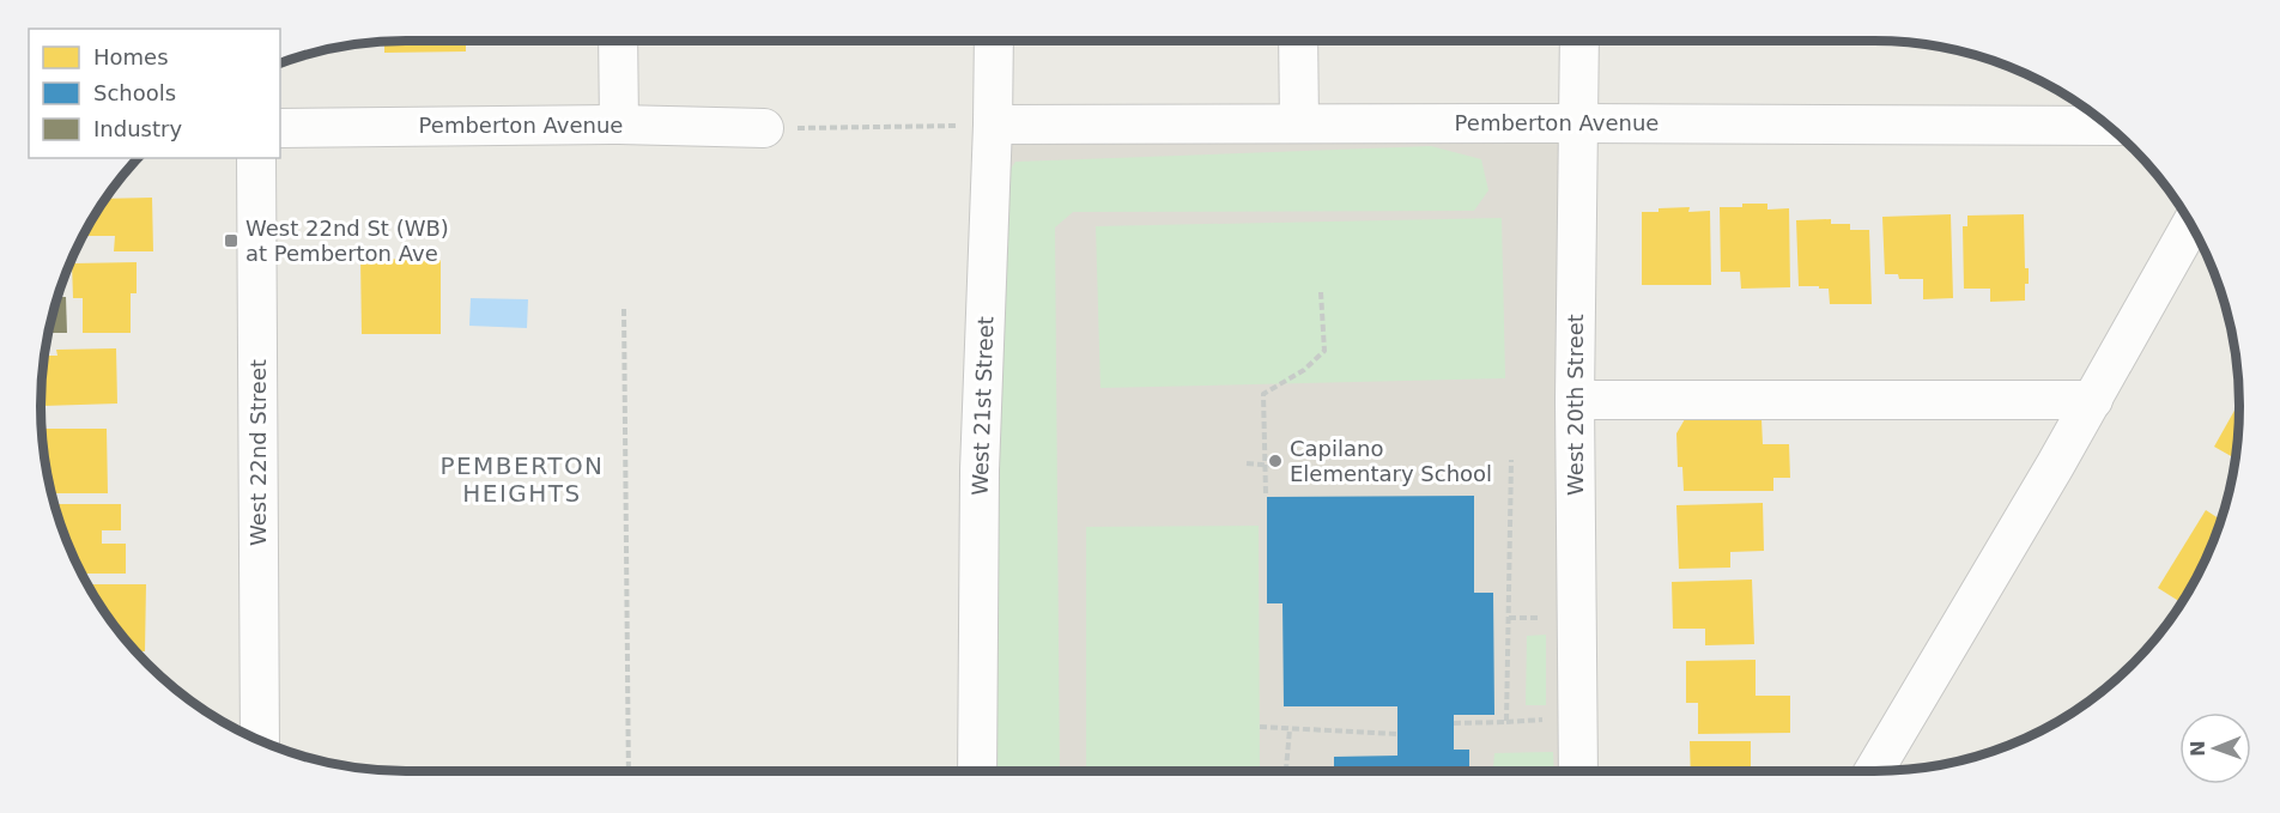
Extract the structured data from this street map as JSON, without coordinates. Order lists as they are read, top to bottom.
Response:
{
  "streets": {
    "street": [
      "Pemberton Avenue",
      "West 20th Street",
      "West 21st Street",
      "West 22nd Street"
    ]
  },
  "crossings": [
    ["Pemberton Avenue", "West 20th Street"],
    ["Pemberton Avenue", "West 21st Street"]
  ],
  "districts": ["PEMBERTON HEIGHTS"],
  "places": {
    "transit": ["West 22nd St (WB) at Pemberton Ave"],
    "other": ["Capilano Elementary School"]
  },
  "legend": ["Homes", "Schools", "Industry"],
  "north": "left"
}
